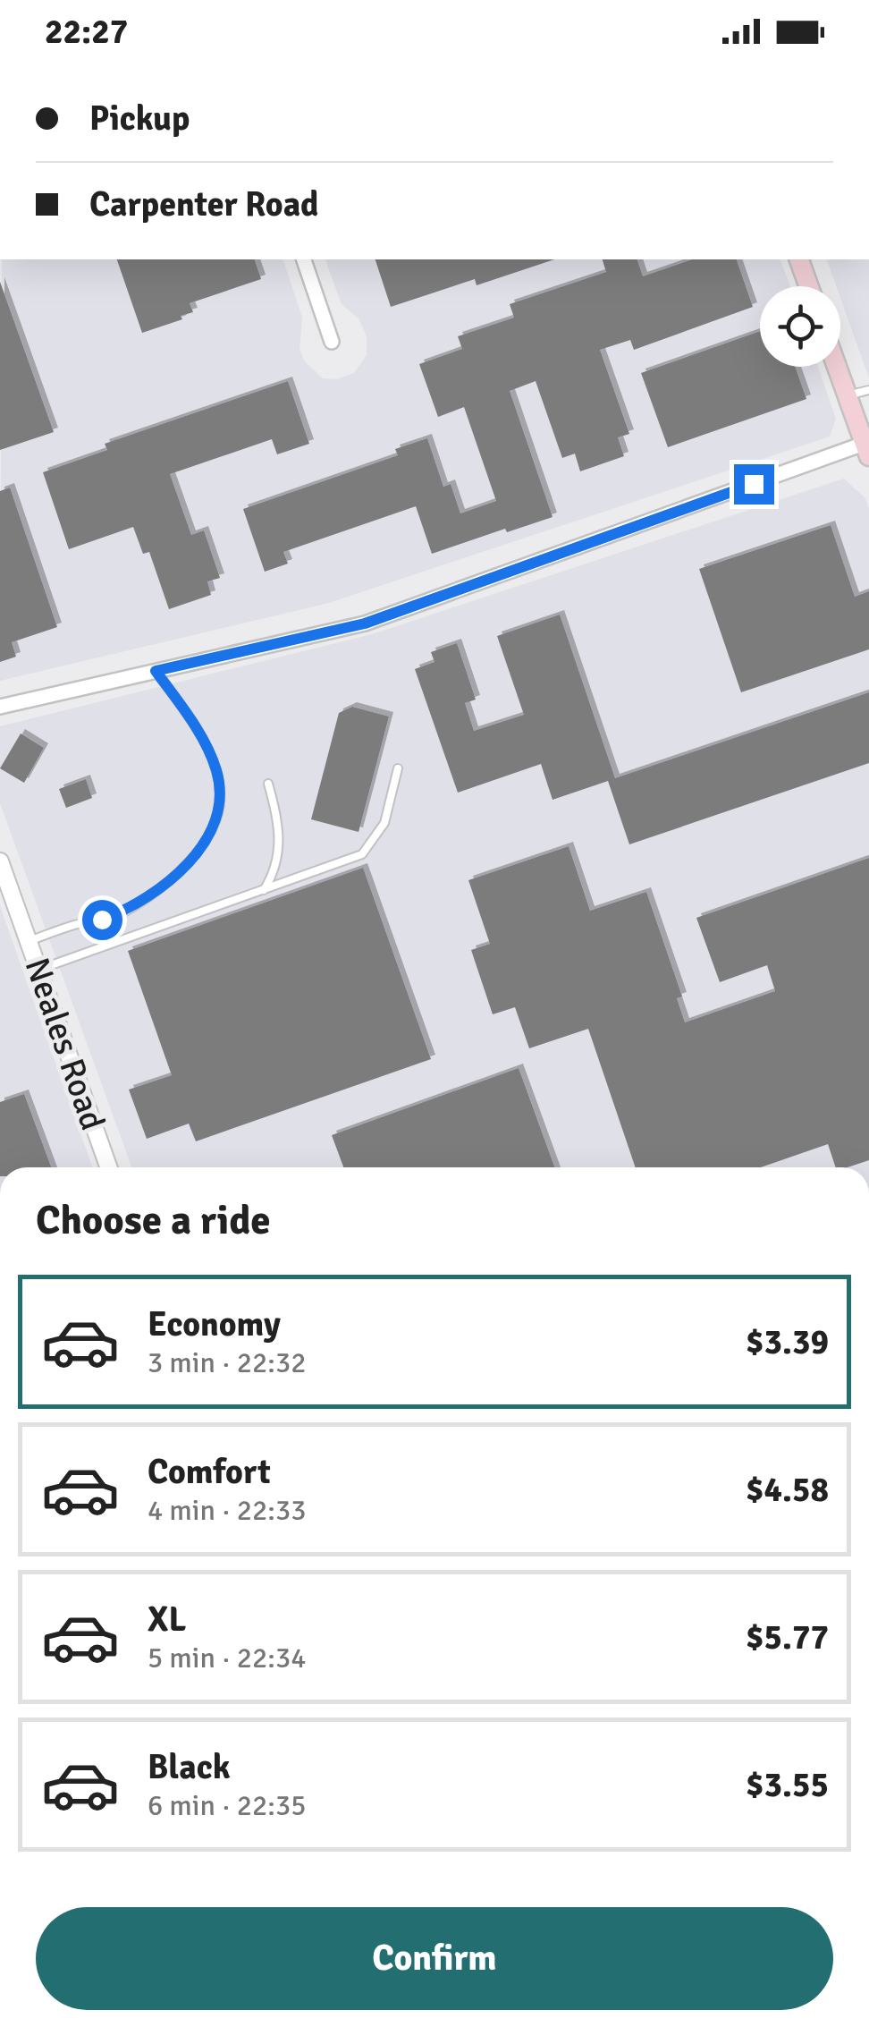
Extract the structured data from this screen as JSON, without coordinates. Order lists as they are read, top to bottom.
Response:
{
  "streets": {
    "street": ["Neales Road"]
  },
  "page": {
    "status": "22:27",
    "banner": ["Pickup", "Carpenter Road"],
    "heading": "Choose a ride",
    "list": [
      {
        "name": "Economy",
        "note": "3 min · 22:32",
        "value": "$3.39"
      },
      {
        "name": "Comfort",
        "note": "4 min · 22:33",
        "value": "$4.58"
      },
      {
        "name": "XL",
        "note": "5 min · 22:34",
        "value": "$5.77"
      },
      {
        "name": "Black",
        "note": "6 min · 22:35",
        "value": "$3.55"
      }
    ],
    "buttons": "Confirm"
  }
}
